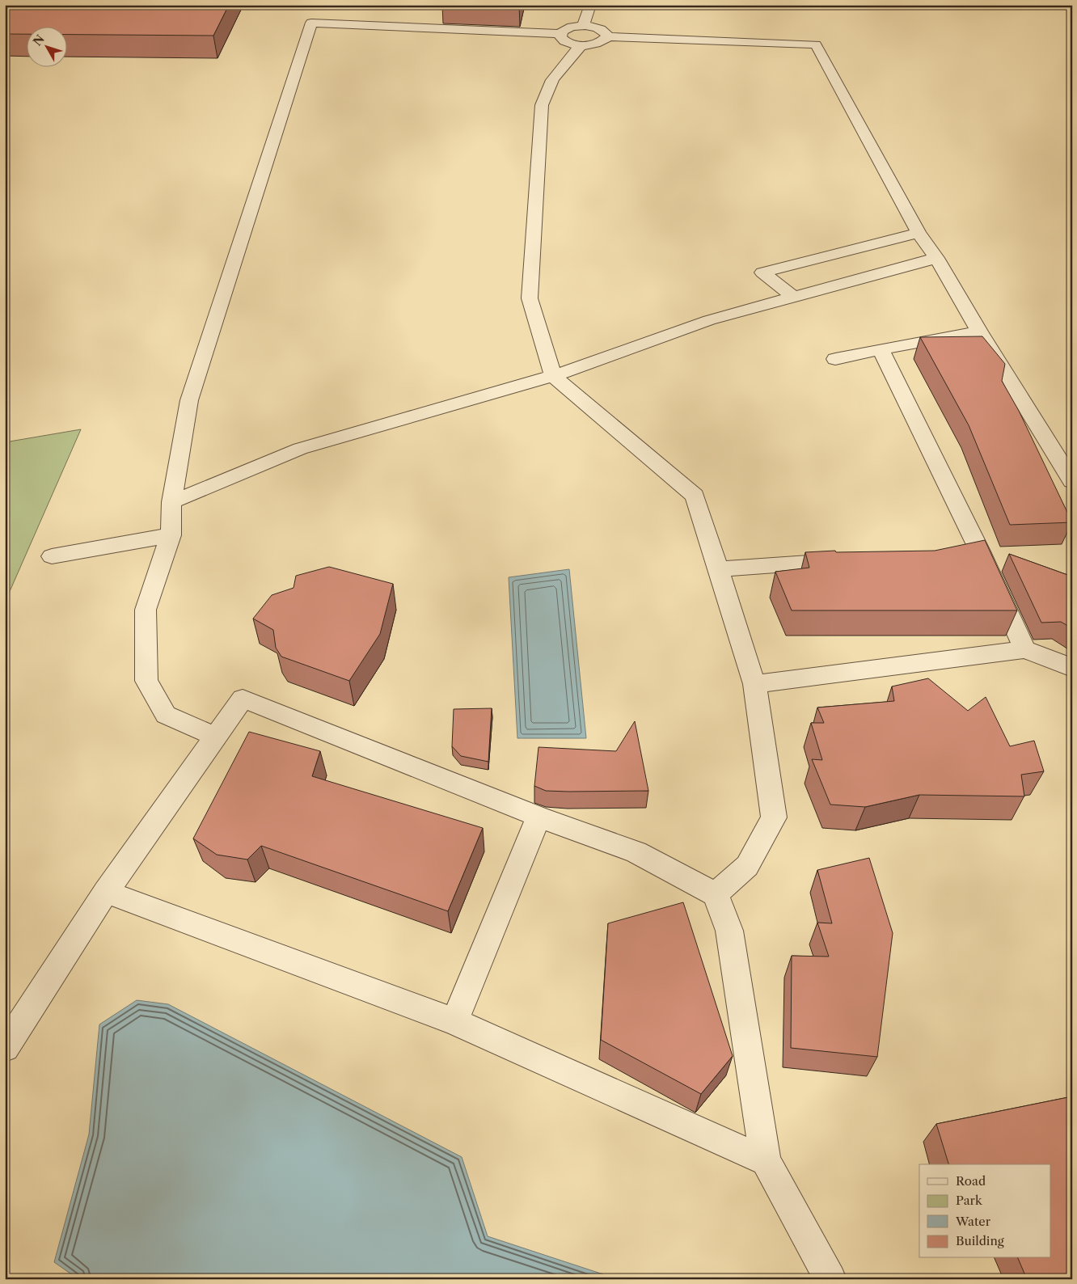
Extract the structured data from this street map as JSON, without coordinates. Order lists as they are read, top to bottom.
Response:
{
  "legend": [
    "Road",
    "Park",
    "Water",
    "Building"
  ],
  "north": "top left"
}
